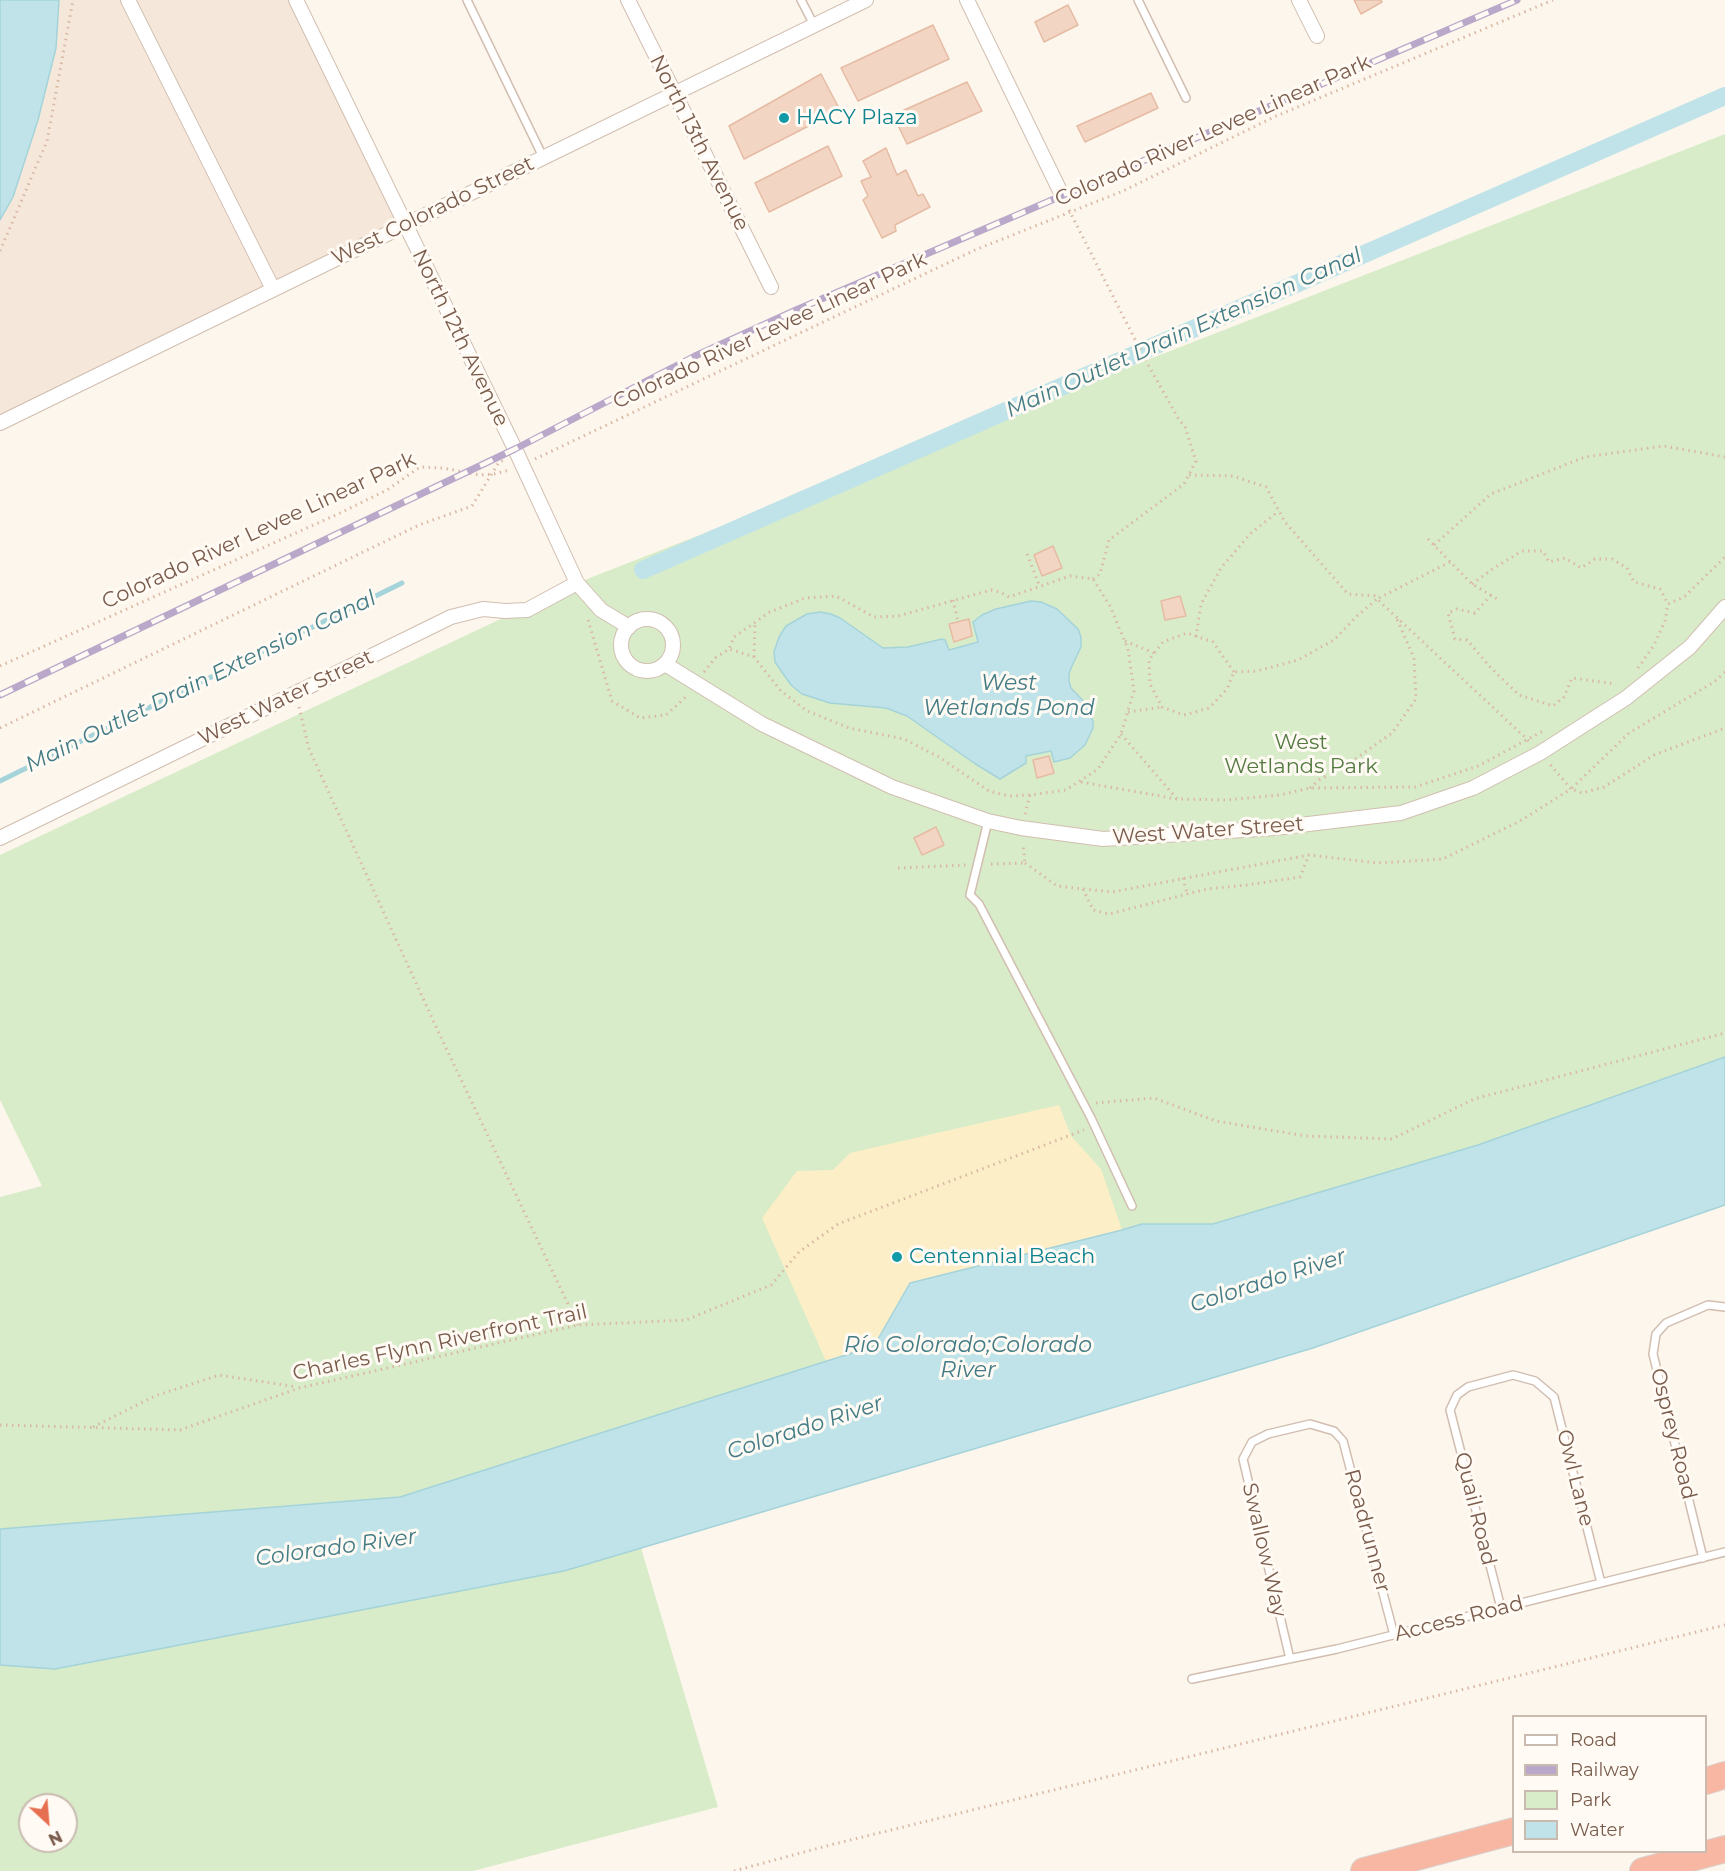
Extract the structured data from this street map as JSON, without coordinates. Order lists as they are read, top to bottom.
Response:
{
  "streets": {
    "street": [
      "North 13th Avenue",
      "West Colorado Street",
      "North 12th Avenue",
      "West Water Street"
    ],
    "lane": [
      "Osprey Road",
      "Owl Lane",
      "Quail Road",
      "Roadrunner",
      "Swallow Way",
      "Access Road"
    ],
    "path": ["Colorado River Levee Linear Park", "Charles Flynn Riverfront Trail"]
  },
  "crossings": [
    ["Colorado River Levee Linear Park", "North 12th Avenue"],
    ["North 13th Avenue", "West Colorado Street"],
    ["West Colorado Street", "North 12th Avenue"],
    ["North 12th Avenue", "West Water Street"],
    ["Osprey Road", "Access Road"],
    ["Owl Lane", "Quail Road"],
    ["Owl Lane", "Access Road"],
    ["Quail Road", "Access Road"],
    ["Roadrunner", "Swallow Way"],
    ["Roadrunner", "Access Road"],
    ["Swallow Way", "Access Road"]
  ],
  "water": [
    "Main Outlet Drain Extension Canal",
    "West Wetlands Pond",
    "Colorado River",
    "Río Colorado;Colorado River"
  ],
  "parks": ["West Wetlands Park"],
  "places": ["HACY Plaza", "Centennial Beach"],
  "legend": [
    "Road",
    "Railway",
    "Park",
    "Water"
  ],
  "north": "bottom right"
}
